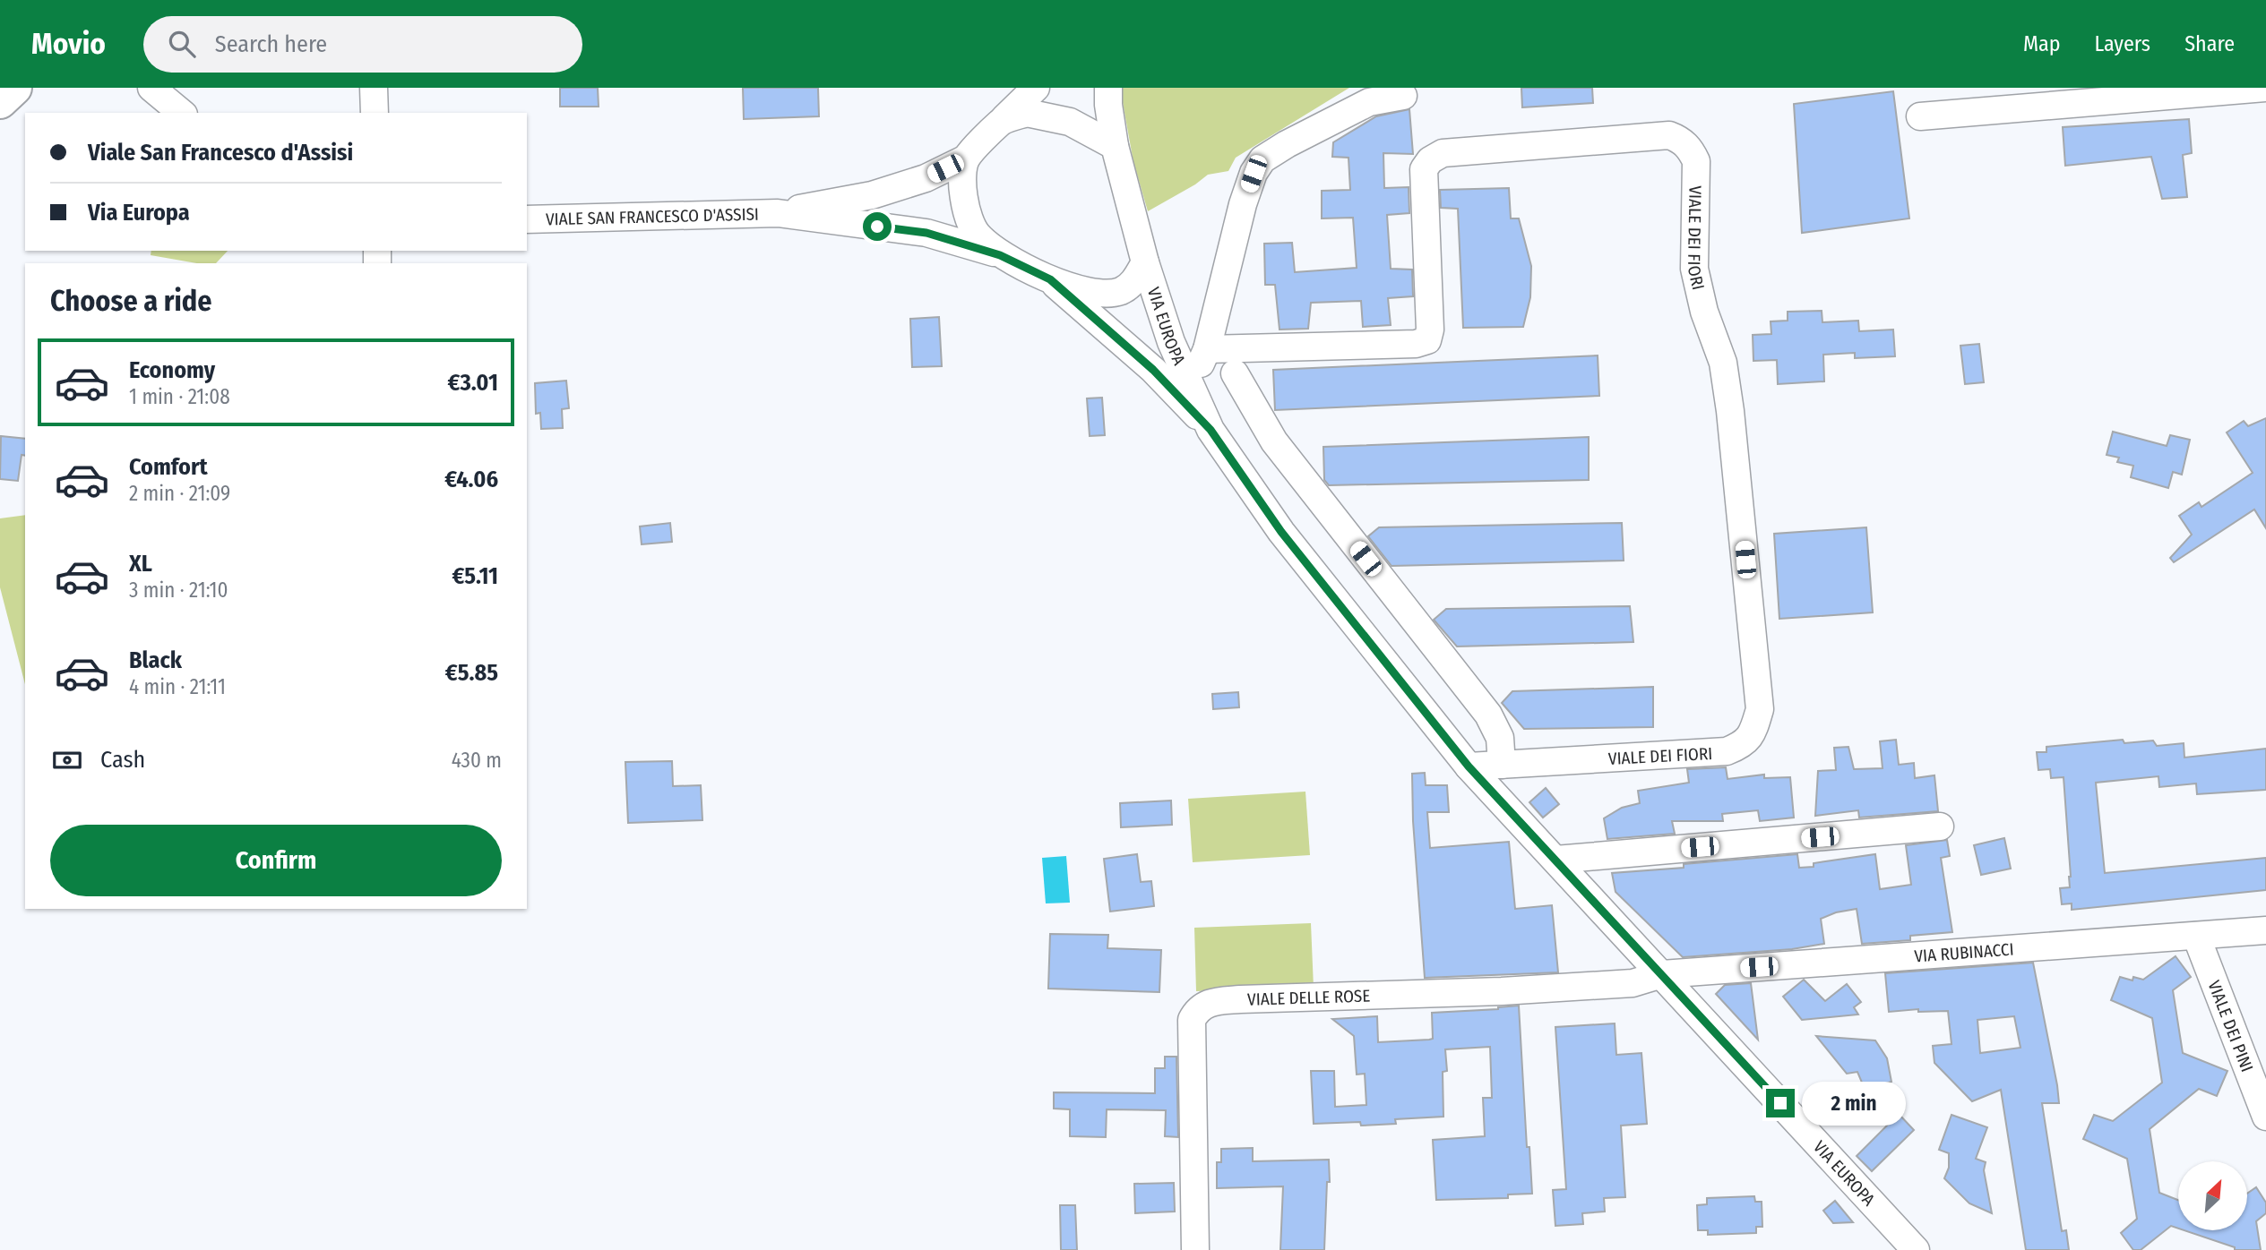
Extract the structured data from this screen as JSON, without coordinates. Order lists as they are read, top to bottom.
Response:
{
  "streets": {
    "street": [
      "VIALE SAN FRANCESCO D'ASSISI",
      "VIALE DEI FIORI",
      "VIA EUROPA",
      "VIA RUBINACCI",
      "VIALE DELLE ROSE",
      "VIALE DEI PINI"
    ]
  },
  "crossings": [
    ["VIALE SAN FRANCESCO D'ASSISI", "VIA EUROPA"],
    ["VIALE DEI FIORI", "VIA EUROPA"],
    ["VIA EUROPA", "VIA RUBINACCI"],
    ["VIA EUROPA", "VIALE DELLE ROSE"],
    ["VIA RUBINACCI", "VIALE DELLE ROSE"],
    ["VIA RUBINACCI", "VIALE DEI PINI"]
  ],
  "north": "top right",
  "page": {
    "header": "Movio",
    "search": "Search here",
    "nav": ["Map", "Layers", "Share"],
    "banner": ["Viale San Francesco d'Assisi", "Via Europa"],
    "heading": "Choose a ride",
    "list": [
      {
        "name": "Economy",
        "note": "1 min · 21:08",
        "value": "€3.01"
      },
      {
        "name": "Comfort",
        "note": "2 min · 21:09",
        "value": "€4.06"
      },
      {
        "name": "XL",
        "note": "3 min · 21:10",
        "value": "€5.11"
      },
      {
        "name": "Black",
        "note": "4 min · 21:11",
        "value": "€5.85"
      }
    ],
    "pay": ["Cash", "430 m"],
    "buttons": "Confirm",
    "bubble": "2 min"
  }
}
